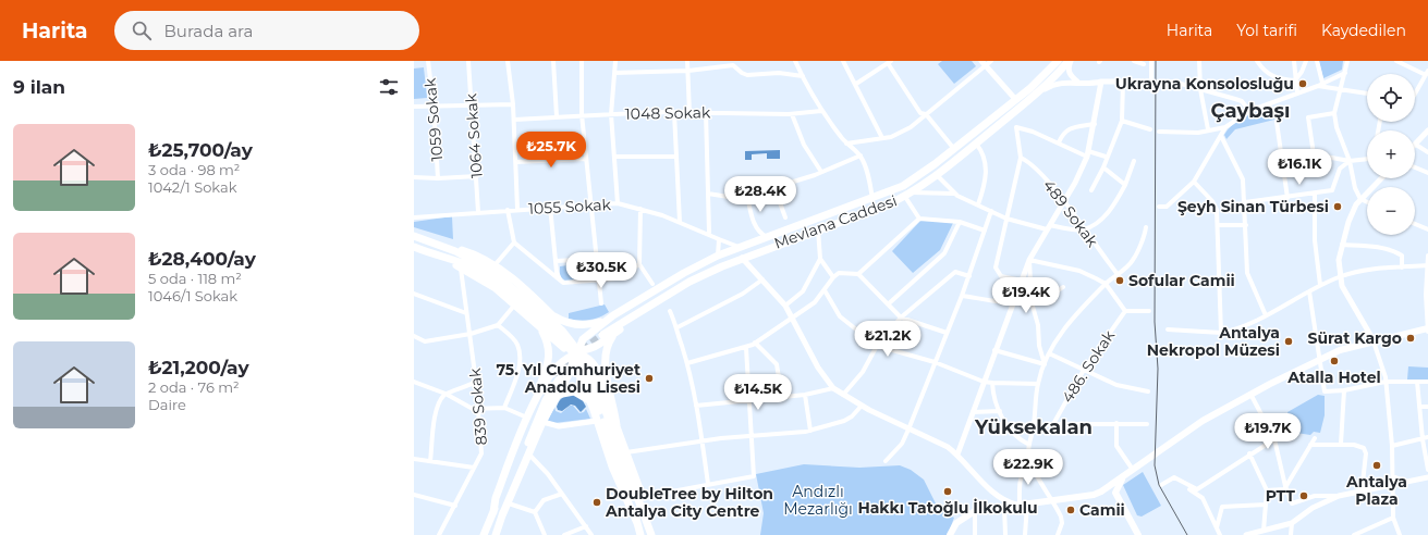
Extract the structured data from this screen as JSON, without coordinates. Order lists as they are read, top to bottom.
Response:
{
  "streets": {
    "main road": ["Mevlana Caddesi"],
    "street": [
      "1048 Sokak",
      "1059 Sokak",
      "1064 Sokak",
      "1055 Sokak",
      "489 Sokak",
      "486. Sokak",
      "839 Sokak"
    ]
  },
  "crossings": [
    ["1064 Sokak", "1055 Sokak"],
    ["1055 Sokak", "Mevlana Caddesi"]
  ],
  "districts": ["Çaybaşı", "Yüksekalan"],
  "parks": ["Andızlı Mezarlığı"],
  "places": [
    "Ukrayna Konsolosluğu",
    "Şeyh Sinan Türbesi",
    "Sofular Camii",
    "Sürat Kargo",
    "Antalya Nekropol Müzesi",
    "Atalla Hotel",
    "75. Yıl Cumhuriyet Anadolu Lisesi",
    "Antalya Plaza",
    "Hakkı Tatoğlu İlkokulu",
    "PTT",
    "DoubleTree by Hilton Antalya City Centre",
    "Camii"
  ],
  "page": {
    "header": "Harita",
    "search": "Burada ara",
    "nav": ["Harita", "Yol tarifi", "Kaydedilen"],
    "heading": "9 ilan",
    "map_buttons": ["+", "−"],
    "list": [
      {
        "name": "₺25,700/ay",
        "note": "3 oda · 98 m² · 1042/1 Sokak"
      },
      {
        "name": "₺28,400/ay",
        "note": "5 oda · 118 m² · 1046/1 Sokak"
      },
      {
        "name": "₺21,200/ay",
        "note": "2 oda · 76 m² · Daire"
      }
    ],
    "price": [
      "₺25.7K",
      "₺16.1K",
      "₺28.4K",
      "₺30.5K",
      "₺19.4K",
      "₺21.2K",
      "₺14.5K",
      "₺19.7K",
      "₺22.9K"
    ]
  }
}
